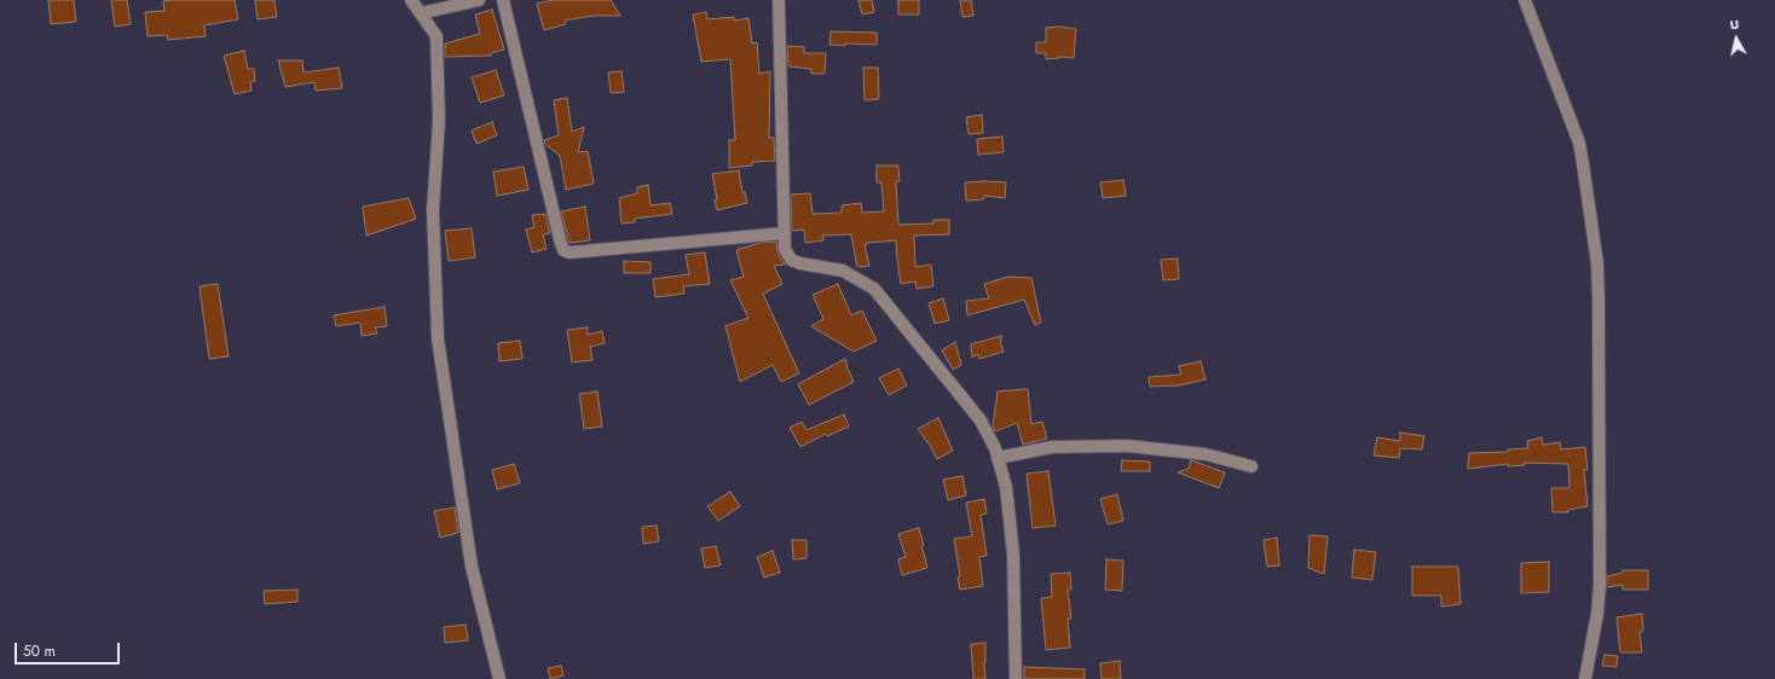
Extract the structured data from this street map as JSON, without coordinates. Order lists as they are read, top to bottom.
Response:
{
  "scale_bar": "50 m",
  "north": "top"
}
